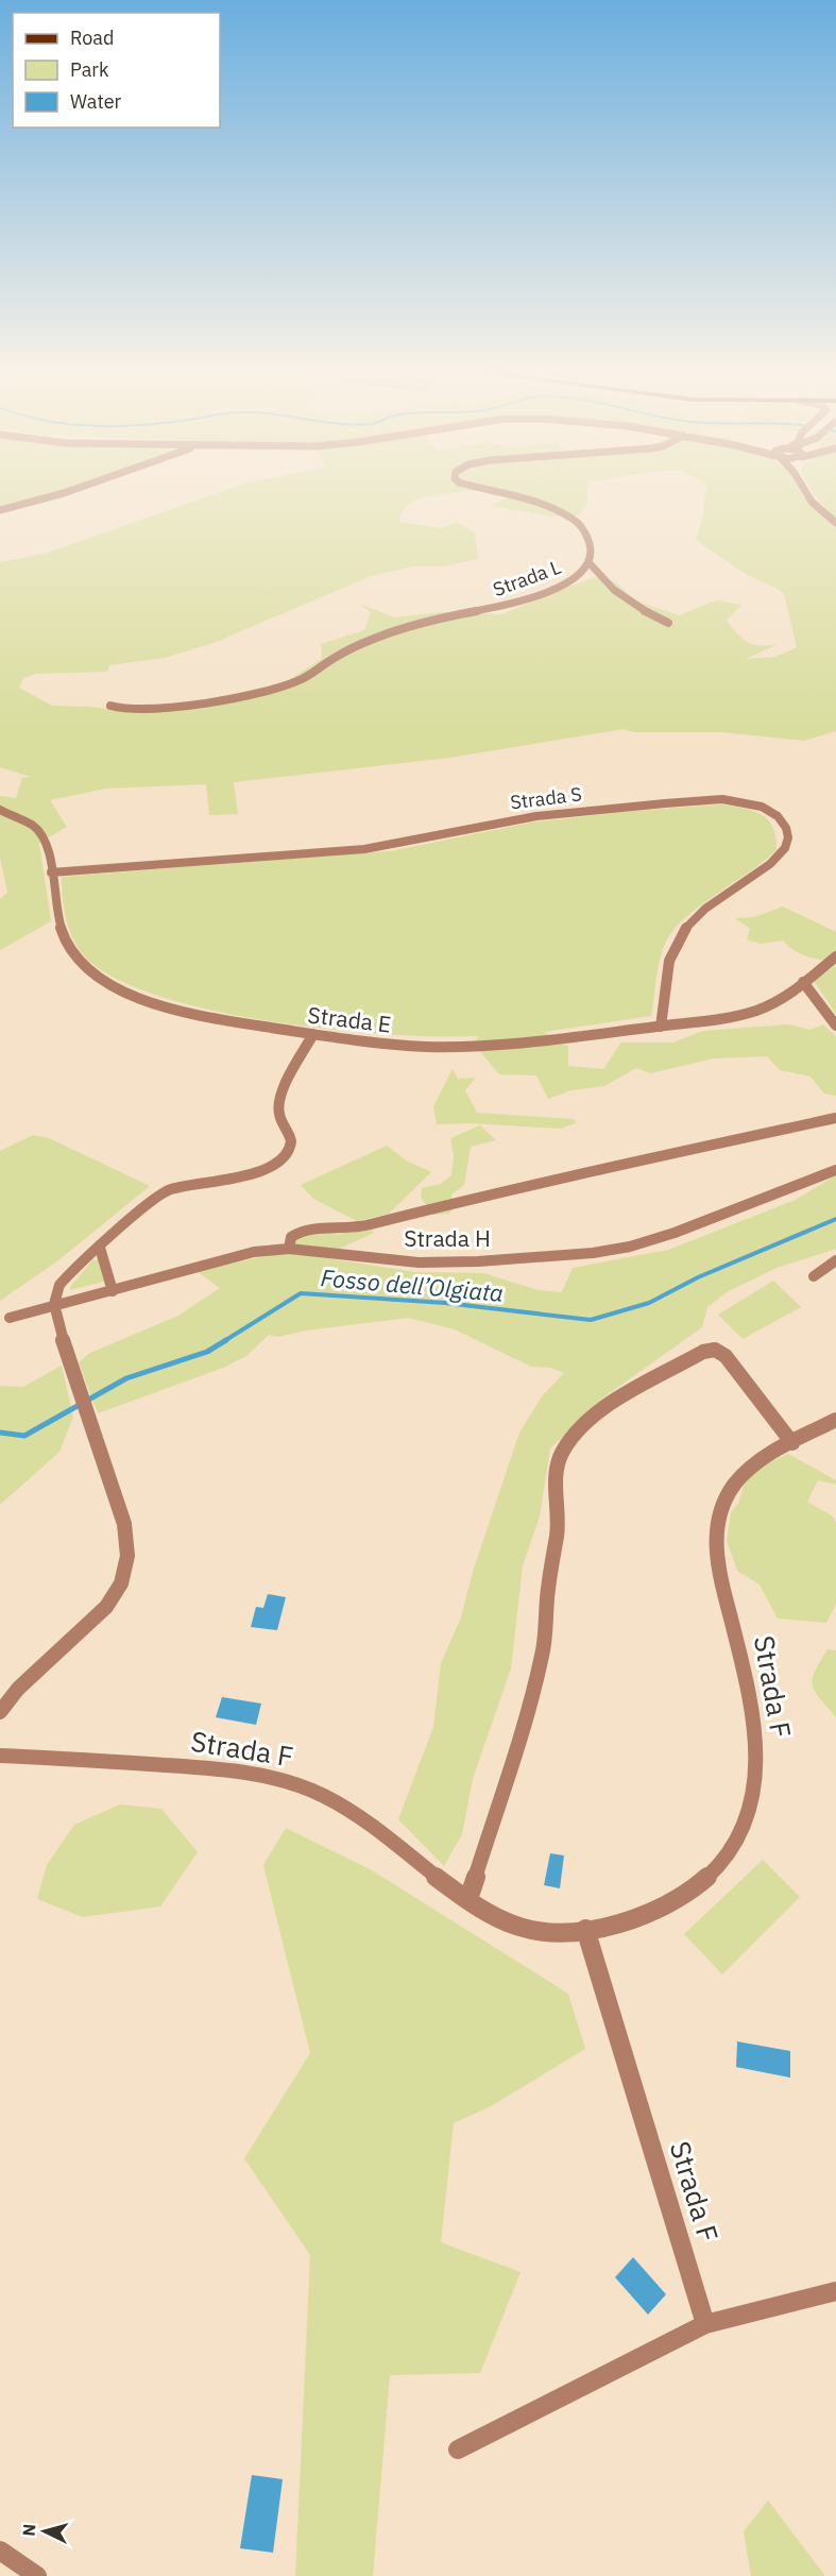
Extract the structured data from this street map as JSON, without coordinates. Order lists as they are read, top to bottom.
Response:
{
  "streets": {
    "street": [
      "Strada L",
      "Strada S",
      "Strada E",
      "Strada H",
      "Strada F"
    ]
  },
  "crossings": [
    ["Strada S", "Strada E"]
  ],
  "water": ["Fosso dell’Olgiata"],
  "legend": ["Road", "Park", "Water"],
  "north": "left"
}
